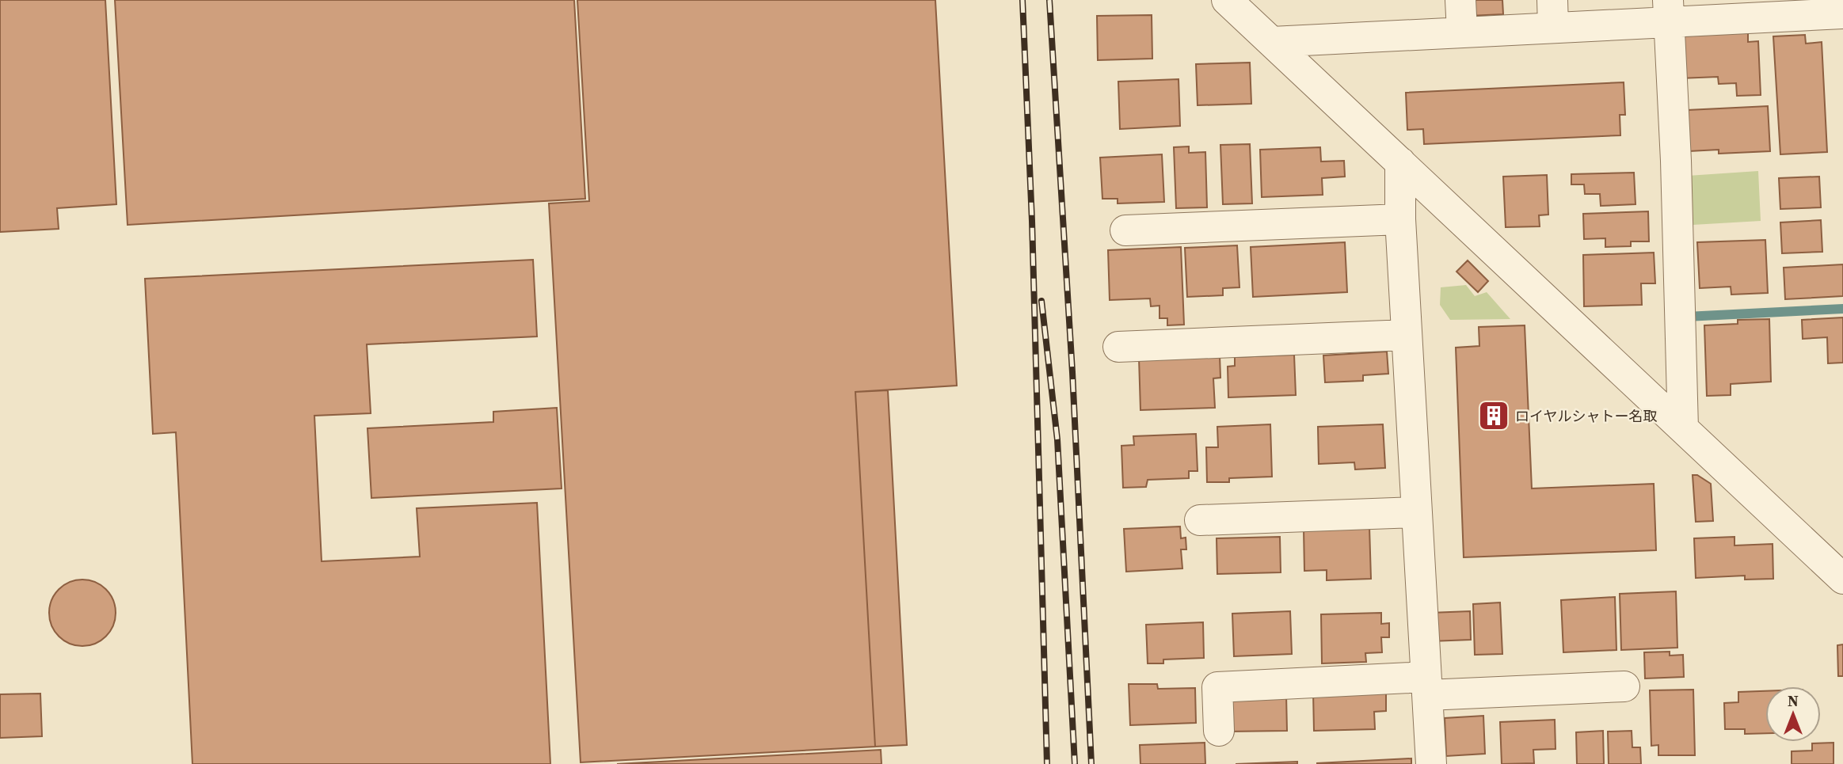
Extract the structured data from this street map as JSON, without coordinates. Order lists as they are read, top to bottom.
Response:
{
  "places": {
    "building": ["ロイヤルシャトー名取"]
  },
  "north": "top"
}
